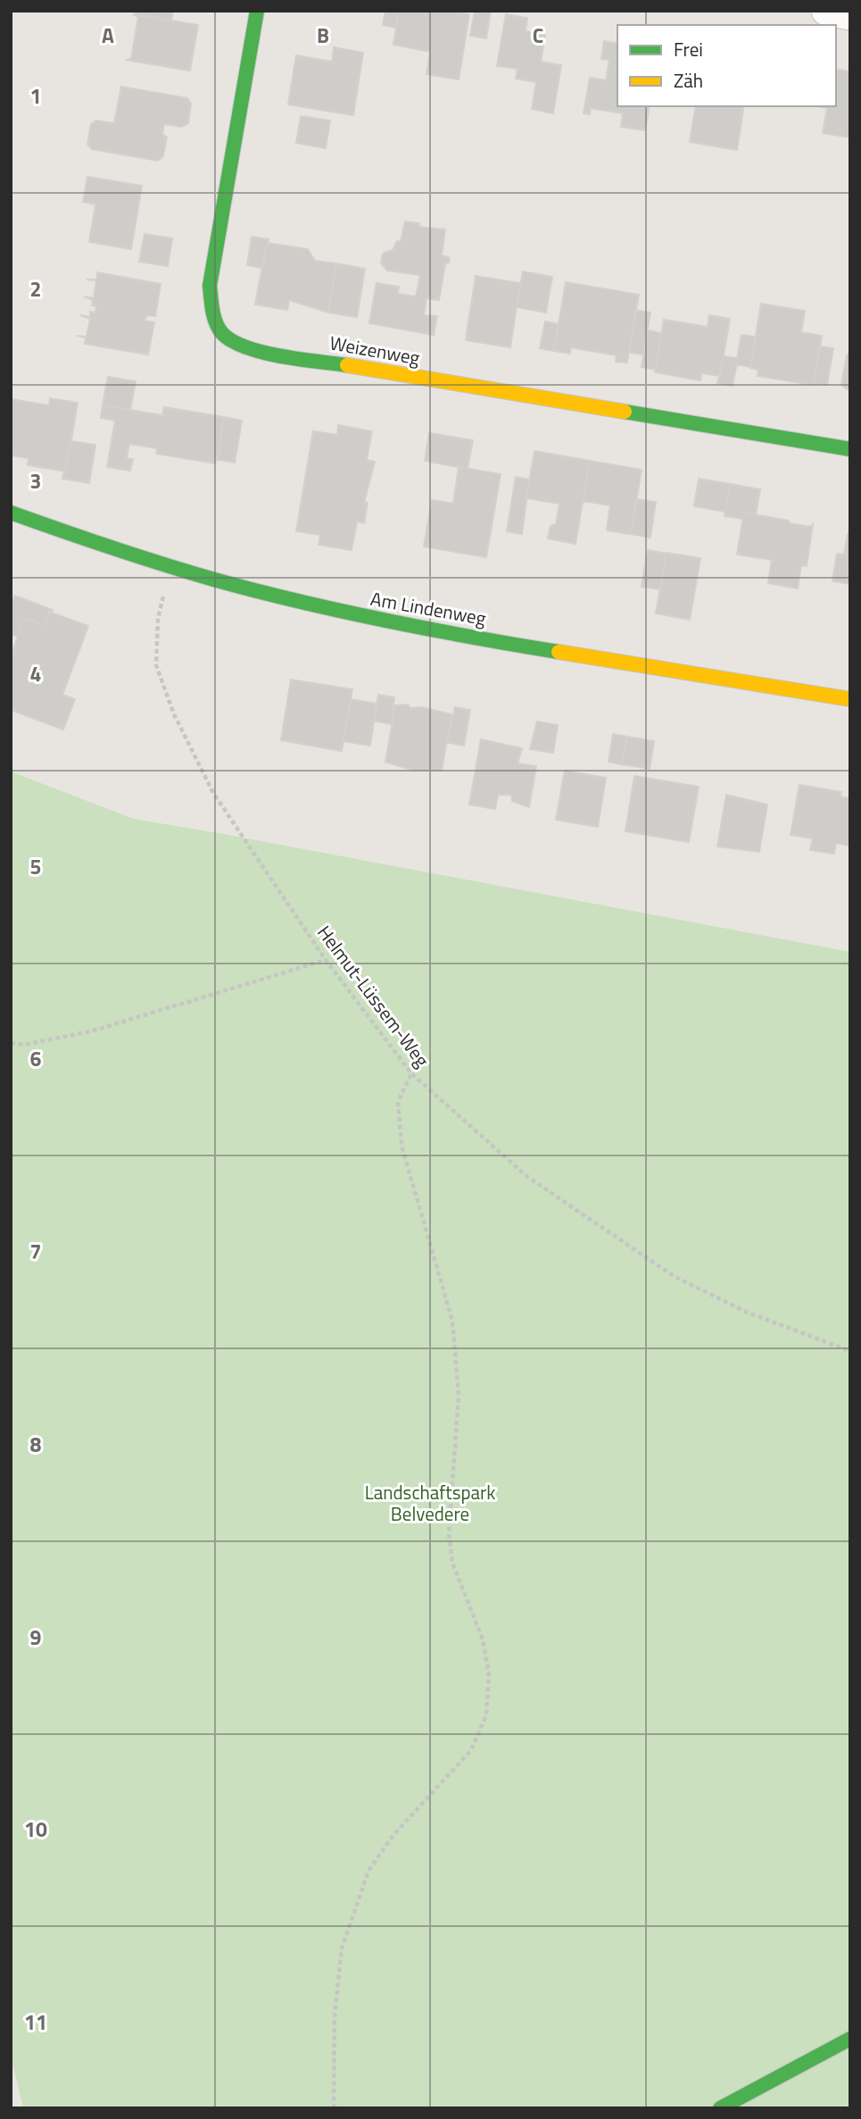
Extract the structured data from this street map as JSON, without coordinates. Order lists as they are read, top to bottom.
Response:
{
  "streets": {
    "street": ["Weizenweg", "Am Lindenweg"],
    "path": ["Helmut-Lüssem-Weg"]
  },
  "crossings": [
    ["Am Lindenweg", "Helmut-Lüssem-Weg"]
  ],
  "parks": ["Landschaftspark Belvedere"],
  "legend": ["Frei", "Zäh"],
  "grid": {
    "columns": ["A", "B", "C"],
    "rows": [
      "1",
      "2",
      "3",
      "4",
      "5",
      "6",
      "7",
      "8",
      "9",
      "10",
      "11"
    ]
  }
}
